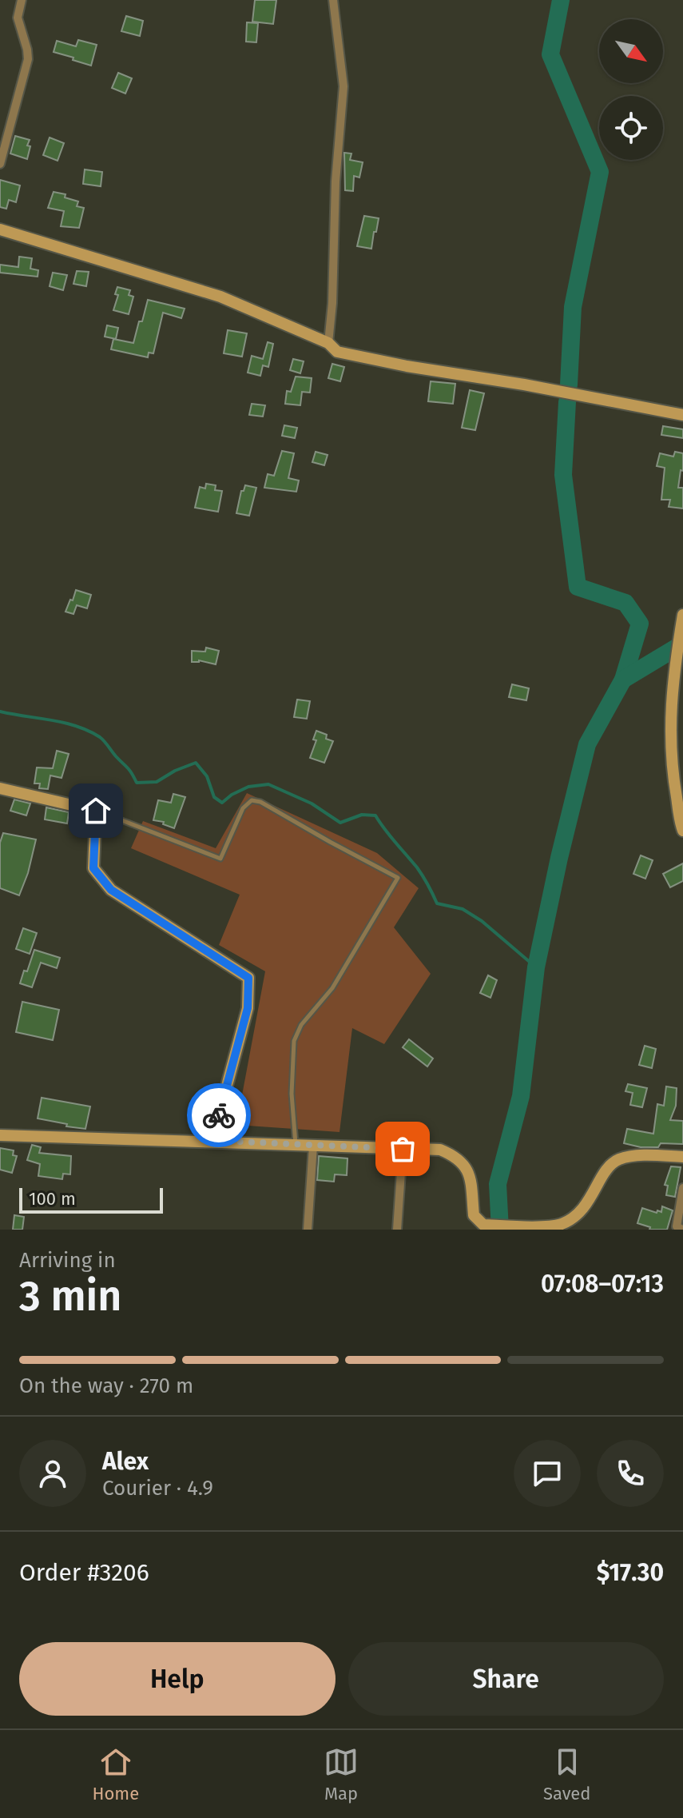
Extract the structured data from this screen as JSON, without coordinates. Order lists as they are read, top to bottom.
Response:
{
  "scale_bar": "100 m",
  "north": "bottom right",
  "page": {
    "scale": "100 m",
    "heading": ["3 min", "Arriving in", "07:08–07:13"],
    "panel": [
      "Alex",
      "Courier · 4.9",
      "Order #3206",
      "$17.30"
    ],
    "bar": "On the way · 270 m",
    "buttons": ["Help", "Share"],
    "tabs": ["Home", "Map", "Saved"]
  }
}
